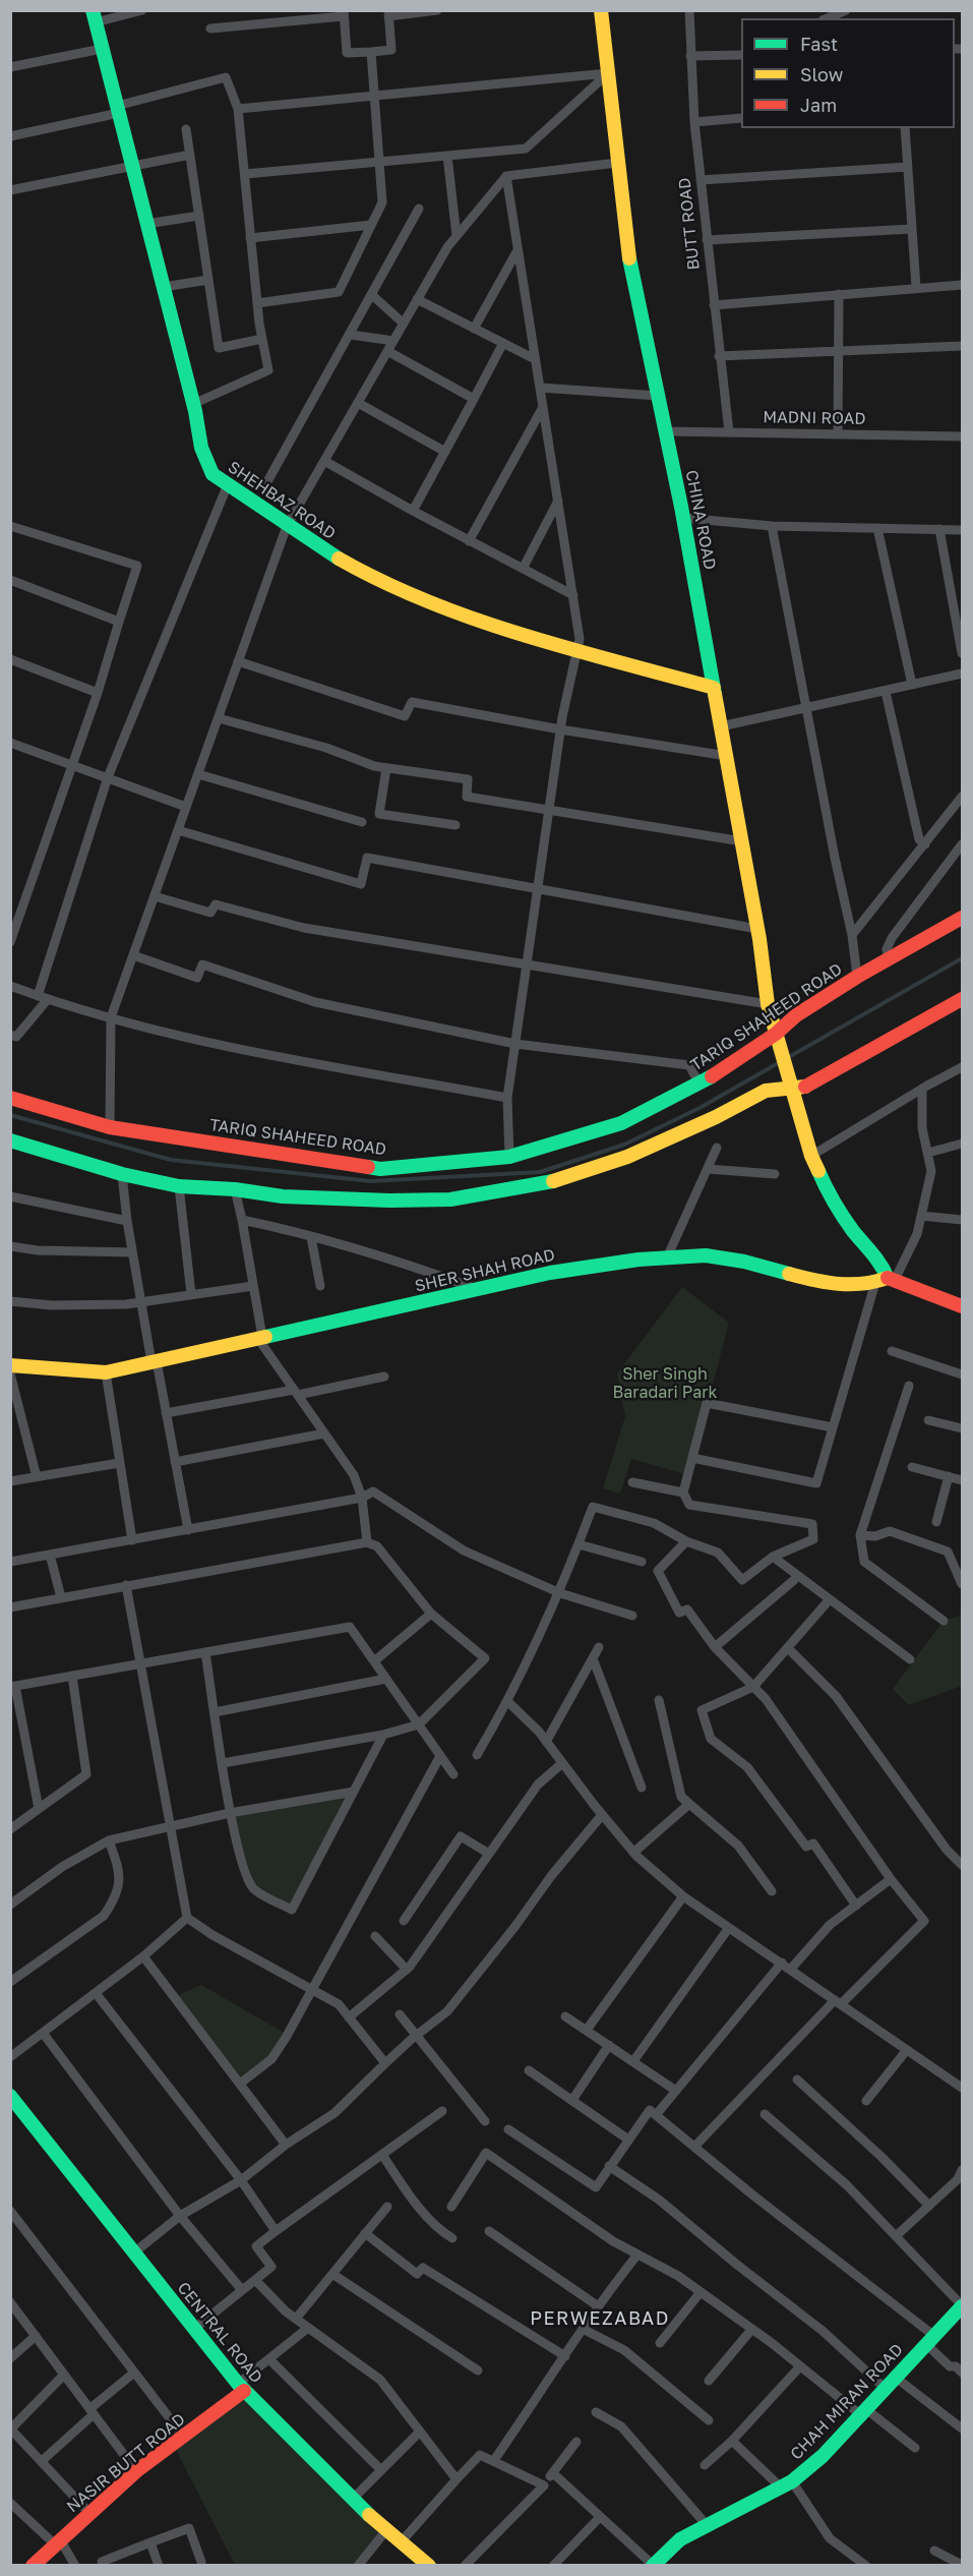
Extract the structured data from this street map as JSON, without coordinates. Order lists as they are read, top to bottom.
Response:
{
  "streets": {
    "main road": [
      "SHEHBAZ ROAD",
      "CHINA ROAD",
      "TARIQ SHAHEED ROAD",
      "SHER SHAH ROAD",
      "CENTRAL ROAD",
      "CHAH MIRAN ROAD",
      "NASIR BUTT ROAD"
    ],
    "street": ["BUTT ROAD", "MADNI ROAD"]
  },
  "crossings": [
    ["BUTT ROAD", "MADNI ROAD"],
    ["MADNI ROAD", "CHINA ROAD"],
    ["SHEHBAZ ROAD", "CHINA ROAD"],
    ["CHINA ROAD", "TARIQ SHAHEED ROAD"],
    ["CENTRAL ROAD", "NASIR BUTT ROAD"]
  ],
  "districts": ["PERWEZABAD"],
  "parks": ["Sher Singh Baradari Park"],
  "legend": ["Fast", "Slow", "Jam"]
}
